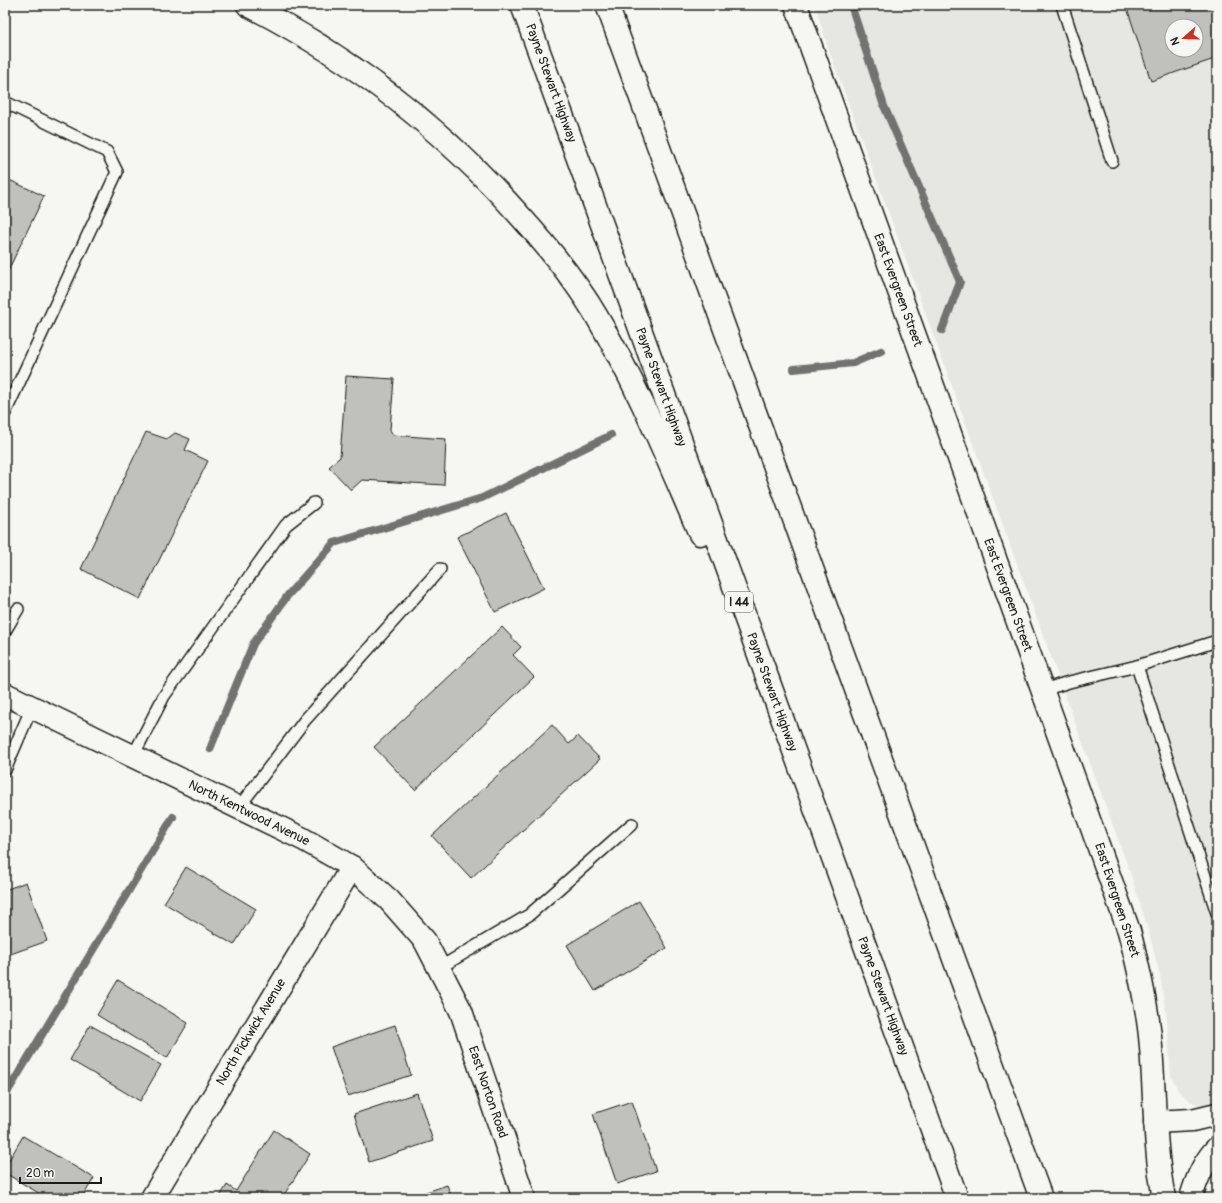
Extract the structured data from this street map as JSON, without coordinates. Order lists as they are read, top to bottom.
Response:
{
  "streets": {
    "main road": [
      "Payne Stewart Highway",
      "East Evergreen Street",
      "I 44",
      "North Kentwood Avenue",
      "North Pickwick Avenue",
      "East Norton Road"
    ]
  },
  "crossings": [
    ["North Kentwood Avenue", "North Pickwick Avenue"],
    ["North Kentwood Avenue", "East Norton Road"]
  ],
  "scale_bar": "20 m",
  "north": "left"
}
